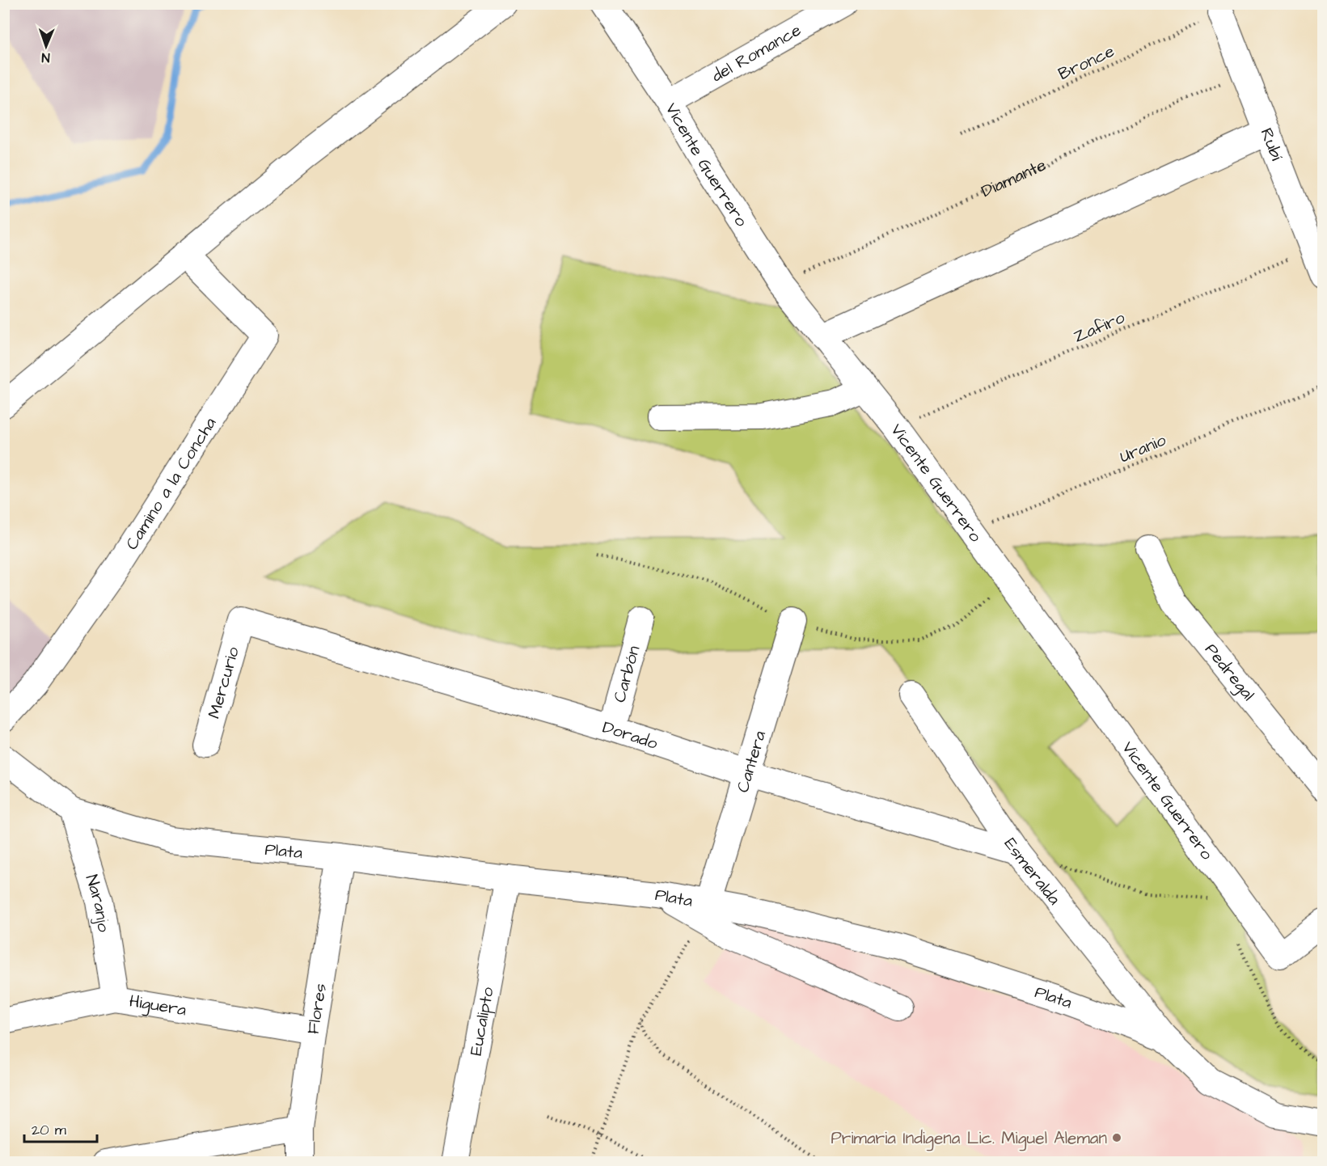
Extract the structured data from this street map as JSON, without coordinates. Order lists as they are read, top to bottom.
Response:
{
  "streets": {
    "street": [
      "del Romance",
      "Rubí",
      "Vicente Guerrero",
      "Camino a la Concha",
      "Pedregal",
      "Carbón",
      "Mercurio",
      "Dorado",
      "Cantera",
      "Plata",
      "Esmeralda",
      "Naranjo",
      "Higuera",
      "Flores",
      "Eucalipto"
    ],
    "path": [
      "Bronce",
      "Diamante",
      "Zafiro",
      "Uranio"
    ]
  },
  "crossings": [
    ["del Romance", "Vicente Guerrero"],
    ["Bronce", "Rubí"],
    ["Rubí", "Diamante"],
    ["Rubí", "Zafiro"],
    ["Vicente Guerrero", "Diamante"],
    ["Vicente Guerrero", "Zafiro"],
    ["Vicente Guerrero", "Uranio"],
    ["Carbón", "Dorado"],
    ["Mercurio", "Dorado"],
    ["Dorado", "Cantera"],
    ["Dorado", "Esmeralda"],
    ["Cantera", "Plata"],
    ["Plata", "Esmeralda"],
    ["Plata", "Naranjo"],
    ["Plata", "Flores"],
    ["Plata", "Eucalipto"],
    ["Naranjo", "Higuera"],
    ["Higuera", "Flores"]
  ],
  "places": ["Primaria Indigena Lic. Miguel Aleman"],
  "scale_bar": "20 m",
  "north": "bottom"
}
